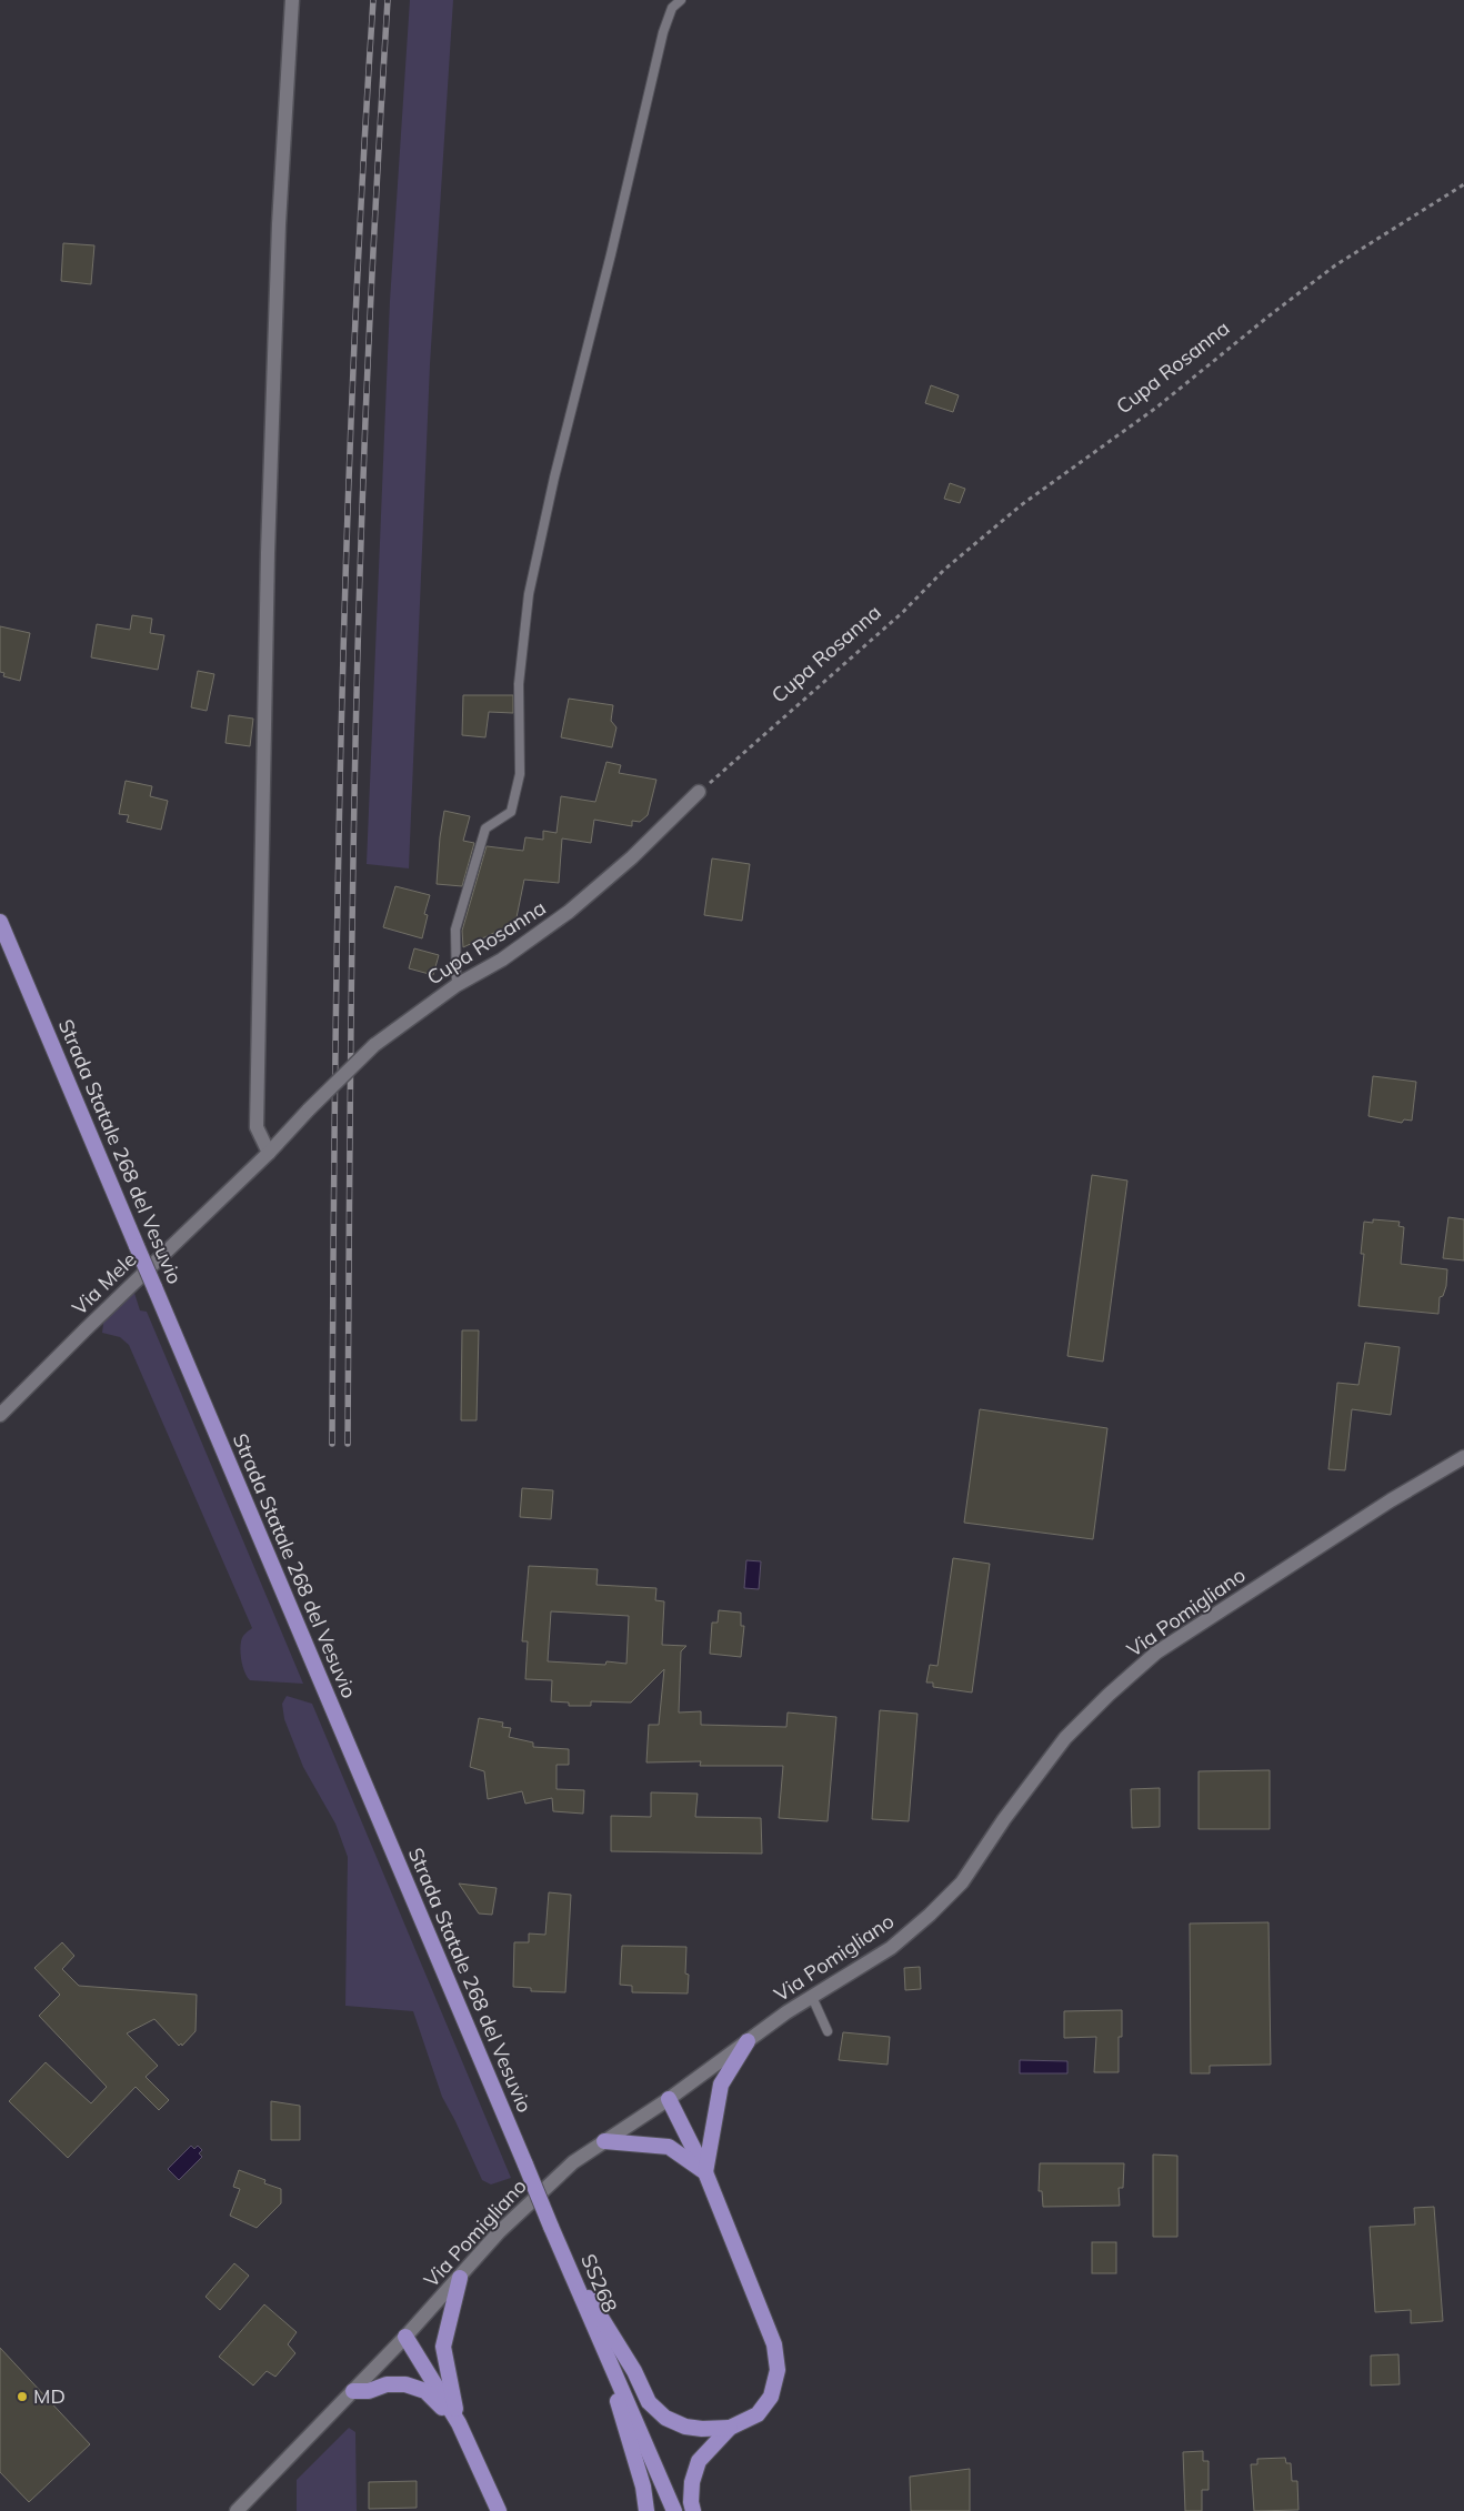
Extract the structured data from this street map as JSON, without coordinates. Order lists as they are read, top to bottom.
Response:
{
  "streets": {
    "highway": ["Strada Statale 268 del Vesuvio", "SS268"],
    "street": ["Cupa Rosanna", "Via Mele", "Via Pomigliano"]
  },
  "crossings": [
    ["Cupa Rosanna", "Via Mele"],
    ["Strada Statale 268 del Vesuvio", "SS268"]
  ],
  "places": ["MD"]
}
